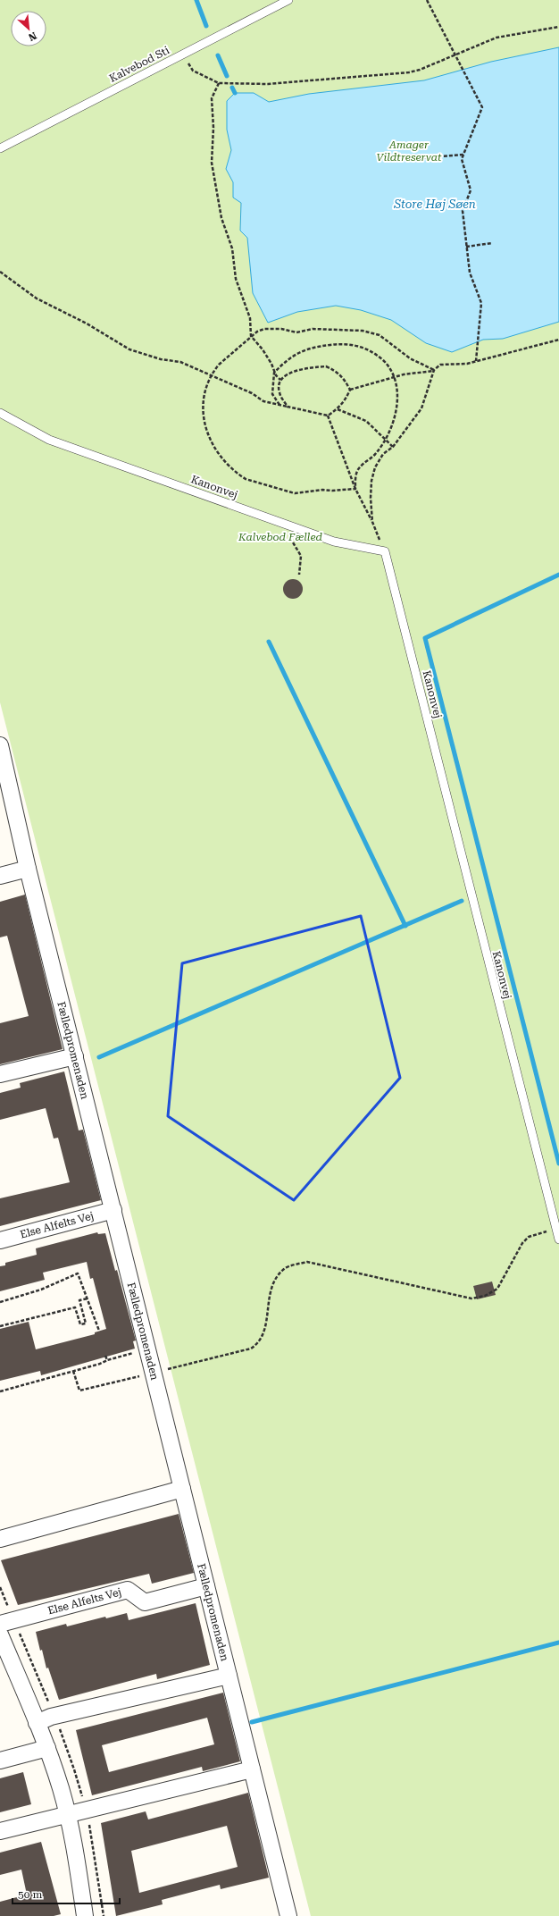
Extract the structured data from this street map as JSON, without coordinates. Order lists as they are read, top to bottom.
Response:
{
  "streets": {
    "street": ["Fælledpromenaden", "Else Alfelts Vej"],
    "lane": ["Kalvebod Sti", "Kanonvej"]
  },
  "crossings": [
    ["Fælledpromenaden", "Else Alfelts Vej"]
  ],
  "water": ["Store Høj Søen"],
  "parks": ["Amager Vildtreservat", "Kalvebod Fælled"],
  "scale_bar": "50 m",
  "north": "bottom right"
}
